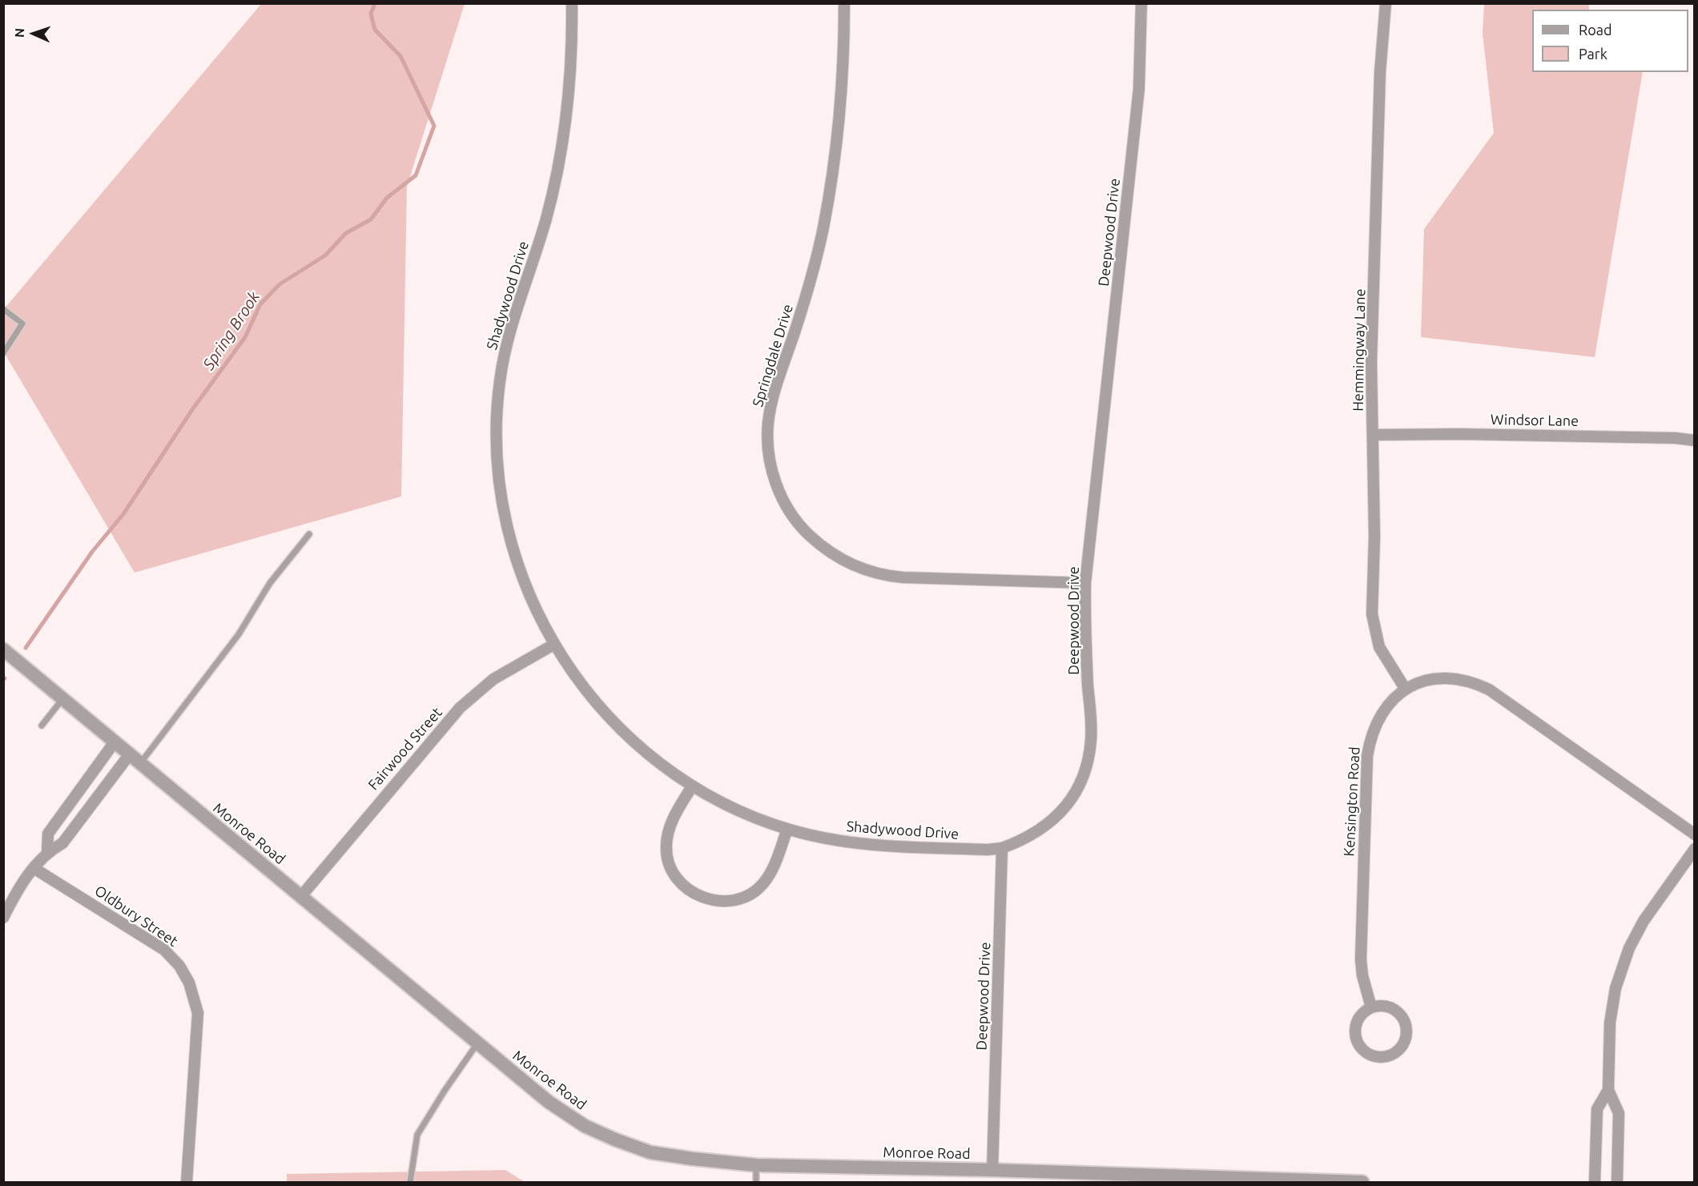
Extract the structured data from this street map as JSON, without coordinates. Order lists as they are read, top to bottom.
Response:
{
  "streets": {
    "street": [
      "Deepwood Drive",
      "Shadywood Drive",
      "Hemmingway Lane",
      "Springdale Drive",
      "Windsor Lane",
      "Fairwood Street",
      "Kensington Road",
      "Monroe Road",
      "Oldbury Street"
    ]
  },
  "crossings": [
    ["Deepwood Drive", "Shadywood Drive"],
    ["Deepwood Drive", "Springdale Drive"],
    ["Deepwood Drive", "Monroe Road"],
    ["Shadywood Drive", "Fairwood Street"],
    ["Hemmingway Lane", "Windsor Lane"],
    ["Hemmingway Lane", "Kensington Road"],
    ["Fairwood Street", "Monroe Road"]
  ],
  "water": ["Spring Brook"],
  "legend": ["Road", "Park"],
  "north": "left"
}
